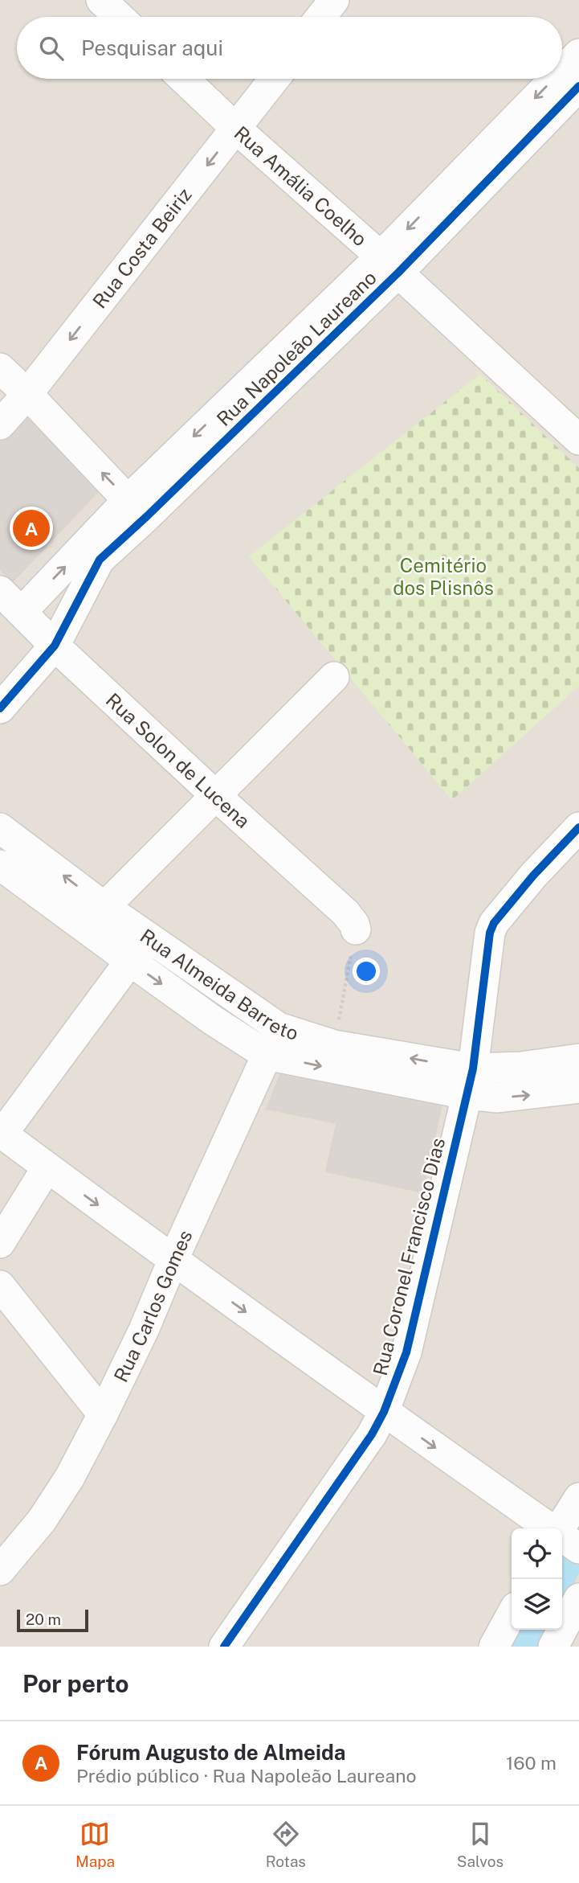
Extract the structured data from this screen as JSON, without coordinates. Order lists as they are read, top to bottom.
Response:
{
  "streets": {
    "street": [
      "Rua Amália Coelho",
      "Rua Costa Beiriz",
      "Rua Napoleão Laureano",
      "Rua Solon de Lucena",
      "Rua Almeida Barreto",
      "Rua Coronel Francisco Dias",
      "Rua Carlos Gomes"
    ]
  },
  "crossings": [
    ["Rua Amália Coelho", "Rua Costa Beiriz"],
    ["Rua Amália Coelho", "Rua Napoleão Laureano"],
    ["Rua Napoleão Laureano", "Rua Solon de Lucena"],
    ["Rua Almeida Barreto", "Rua Coronel Francisco Dias"],
    ["Rua Almeida Barreto", "Rua Carlos Gomes"]
  ],
  "one_way": ["Rua Costa Beiriz"],
  "parks": ["Cemitério dos Plisnôs"],
  "scale_bar": "20 m",
  "page": {
    "search": "Pesquisar aqui",
    "pins": "A",
    "scale": "20 m",
    "heading": "Por perto",
    "list": [
      {
        "mark": "A",
        "name": "Fórum Augusto de Almeida",
        "note": "Prédio público · Rua Napoleão Laureano",
        "value": "160 m"
      }
    ],
    "nav": ["Mapa", "Rotas", "Salvos"]
  }
}
